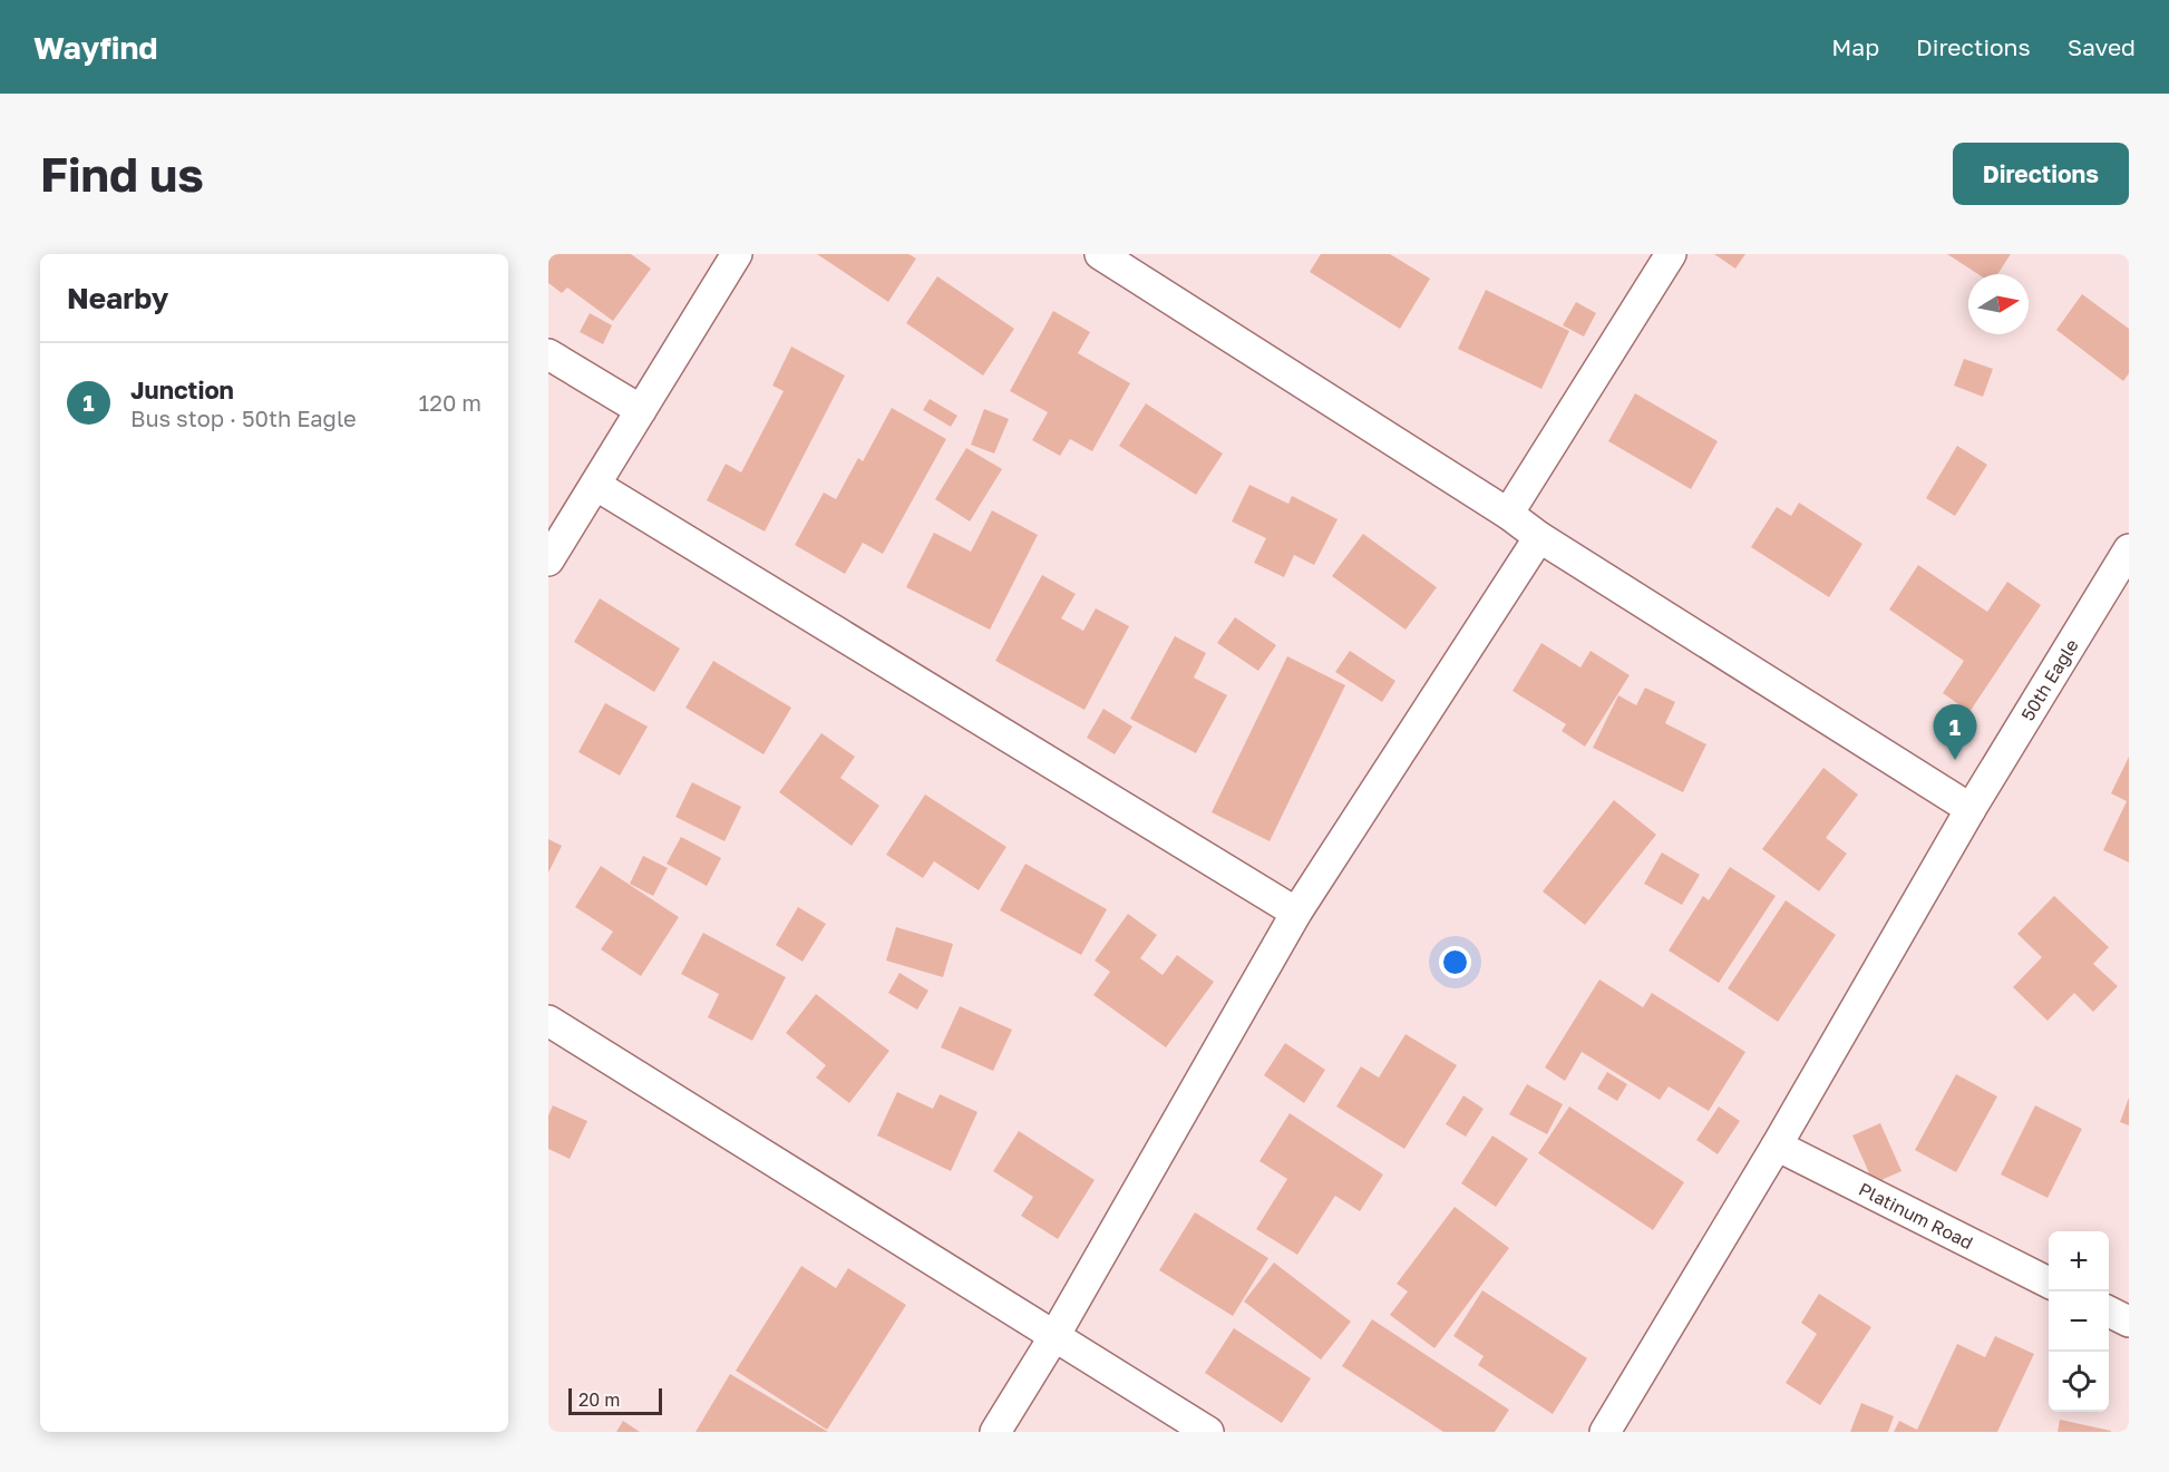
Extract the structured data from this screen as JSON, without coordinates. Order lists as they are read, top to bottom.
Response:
{
  "streets": {
    "street": ["50th Eagle", "Platinum Road"]
  },
  "crossings": [
    ["50th Eagle", "Platinum Road"]
  ],
  "scale_bar": "20 m",
  "north": "right",
  "page": {
    "header": "Wayfind",
    "nav": ["Map", "Directions", "Saved"],
    "buttons": "Directions",
    "title": "Find us",
    "heading": "Nearby",
    "list": [
      {
        "mark": "1",
        "name": "Junction",
        "note": "Bus stop · 50th Eagle",
        "value": "120 m"
      }
    ],
    "pins": "1",
    "map_buttons": ["+", "−"],
    "scale": "20 m"
  }
}
